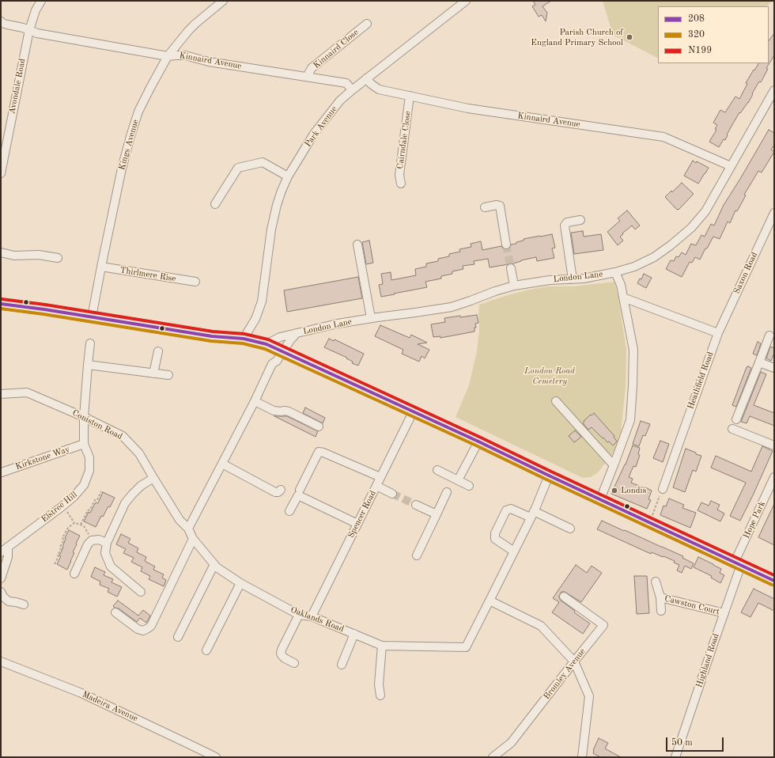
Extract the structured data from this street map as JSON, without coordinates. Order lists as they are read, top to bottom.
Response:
{
  "streets": {
    "street": [
      "Kinnaird Close",
      "Kinnaird Avenue",
      "Avondale Road",
      "Park Avenue",
      "Cairndale Close",
      "Kings Avenue",
      "Saxon Road",
      "Thirlmere Rise",
      "London Lane",
      "Heathfield Road",
      "Coniston Road",
      "Kirkstone Way",
      "Elstree Hill",
      "Spencer Road",
      "Hope Park",
      "Cawston Court",
      "Oaklands Road",
      "Highland Road",
      "Bromley Avenue",
      "Madeira Avenue"
    ]
  },
  "crossings": [
    ["Kinnaird Close", "Kinnaird Avenue"],
    ["Kinnaird Avenue", "Avondale Road"],
    ["Kinnaird Avenue", "Park Avenue"],
    ["Kinnaird Avenue", "Cairndale Close"],
    ["Kinnaird Avenue", "Kings Avenue"],
    ["Kinnaird Avenue", "London Lane"],
    ["Kings Avenue", "Thirlmere Rise"],
    ["Saxon Road", "Heathfield Road"],
    ["Coniston Road", "Elstree Hill"],
    ["Coniston Road", "Oaklands Road"],
    ["Kirkstone Way", "Elstree Hill"],
    ["Spencer Road", "Oaklands Road"],
    ["Hope Park", "Highland Road"],
    ["Cawston Court", "Highland Road"]
  ],
  "parks": ["London Road Cemetery"],
  "places": ["Parish Church of England Primary School", "Londis"],
  "lines": ["transit line N199", "transit line 208", "transit line 320"],
  "legend": ["208", "320", "N199"],
  "scale_bar": "50 m"
}
